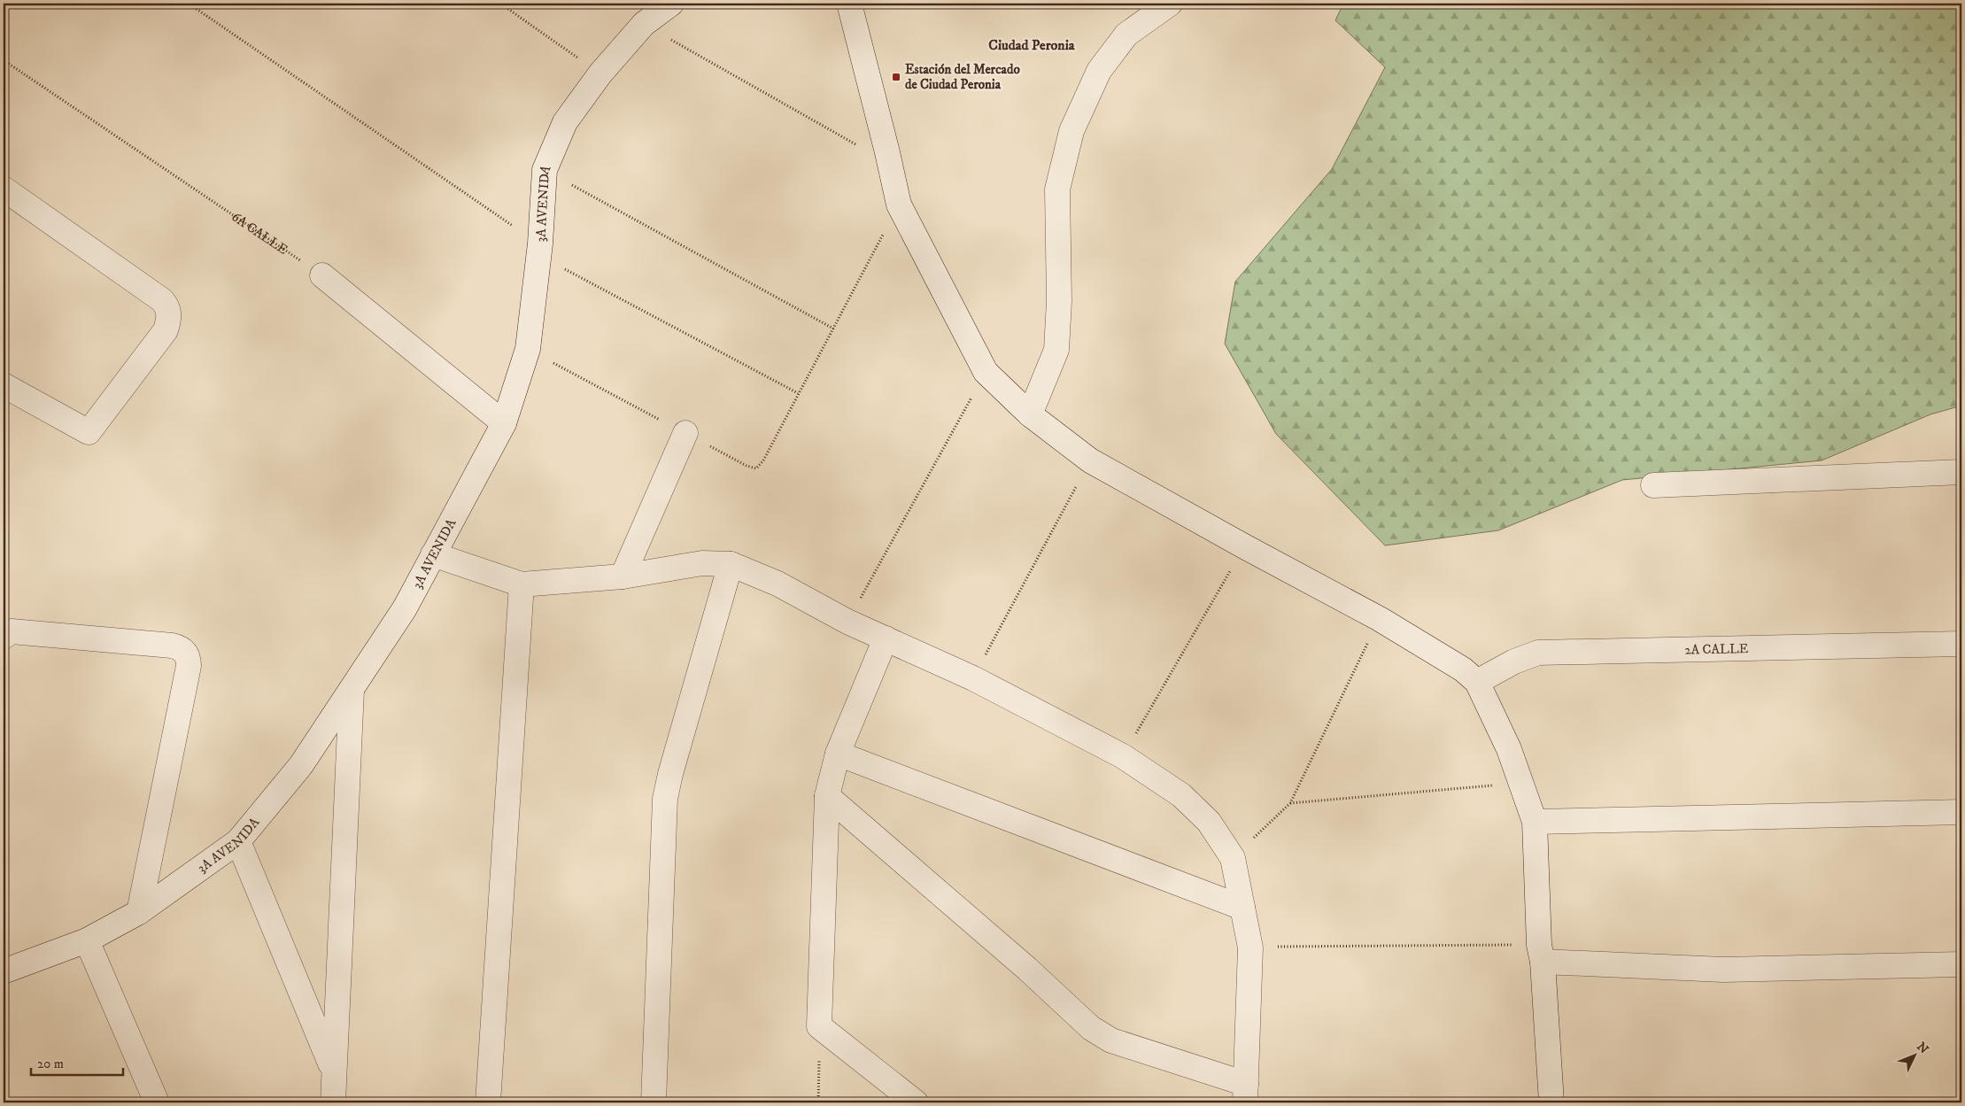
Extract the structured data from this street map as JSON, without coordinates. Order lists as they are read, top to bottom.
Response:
{
  "streets": {
    "street": ["3A AVENIDA", "2A CALLE"],
    "path": ["6A CALLE"]
  },
  "districts": ["Ciudad Peronia"],
  "places": {
    "transit": ["Estación del Mercado de Ciudad Peronia"]
  },
  "scale_bar": "20 m",
  "north": "top right"
}
